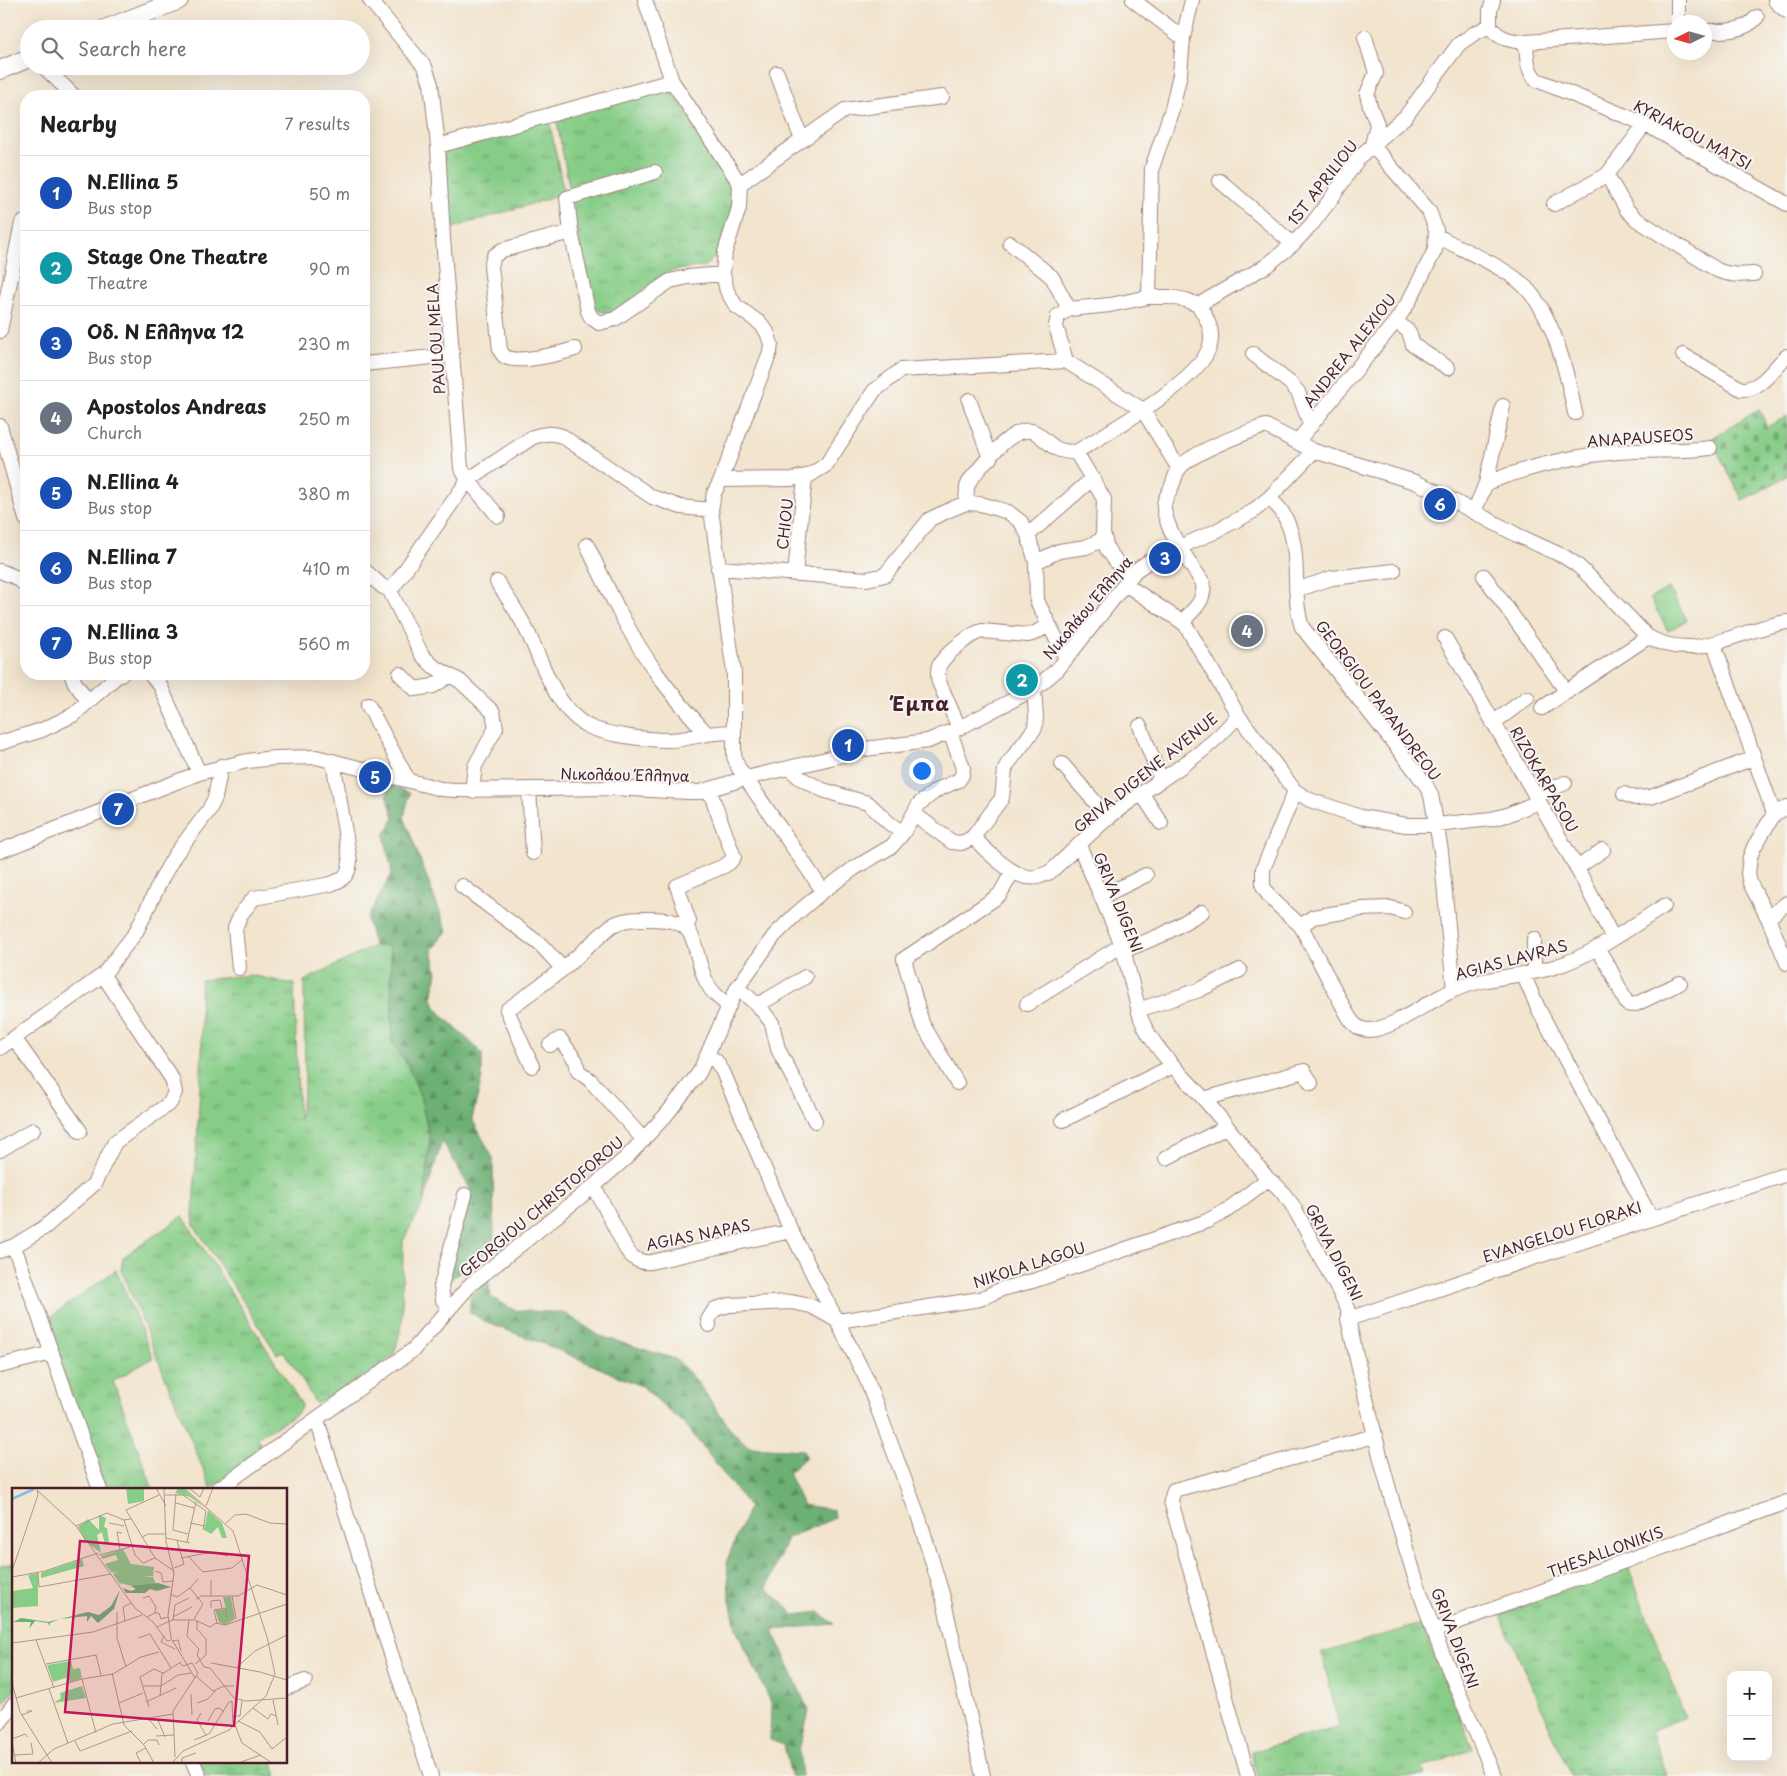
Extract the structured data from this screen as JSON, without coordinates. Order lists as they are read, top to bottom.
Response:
{
  "streets": {
    "street": [
      "KYRIAKOU MATSI",
      "1ST APRILIOU",
      "PAULOU MELA",
      "ANDREA ALEXIOU",
      "ANAPAUSEOS",
      "CHIOU",
      "Νικολάου Έλληνα",
      "GEORGIOU PAPANDREOU",
      "GRIVA DIGENE AVENUE",
      "RIZOKARPASOU",
      "GRIVA DIGENI",
      "AGIAS LAVRAS",
      "GEORGIOU CHRISTOFOROU",
      "EVANGELOU FLORAKI",
      "AGIAS NAPAS",
      "NIKOLA LAGOU",
      "THESALLONIKIS"
    ]
  },
  "crossings": [
    ["Νικολάου Έλληνα", "GEORGIOU PAPANDREOU"],
    ["Νικολάου Έλληνα", "GEORGIOU CHRISTOFOROU"],
    ["GEORGIOU PAPANDREOU", "AGIAS LAVRAS"],
    ["GRIVA DIGENE AVENUE", "GRIVA DIGENI"],
    ["RIZOKARPASOU", "AGIAS LAVRAS"],
    ["GRIVA DIGENI", "EVANGELOU FLORAKI"],
    ["GRIVA DIGENI", "NIKOLA LAGOU"],
    ["GRIVA DIGENI", "THESALLONIKIS"],
    ["GEORGIOU CHRISTOFOROU", "AGIAS NAPAS"]
  ],
  "districts": ["Έμπα"],
  "north": "left",
  "page": {
    "search": "Search here",
    "heading": ["Nearby", "7 results"],
    "list": [
      {
        "mark": "1",
        "name": "N.Ellina 5",
        "note": "Bus stop",
        "value": "50 m"
      },
      {
        "mark": "2",
        "name": "Stage One Theatre",
        "note": "Theatre",
        "value": "90 m"
      },
      {
        "mark": "3",
        "name": "Οδ. Ν Ελληνα 12",
        "note": "Bus stop",
        "value": "230 m"
      },
      {
        "mark": "4",
        "name": "Apostolos Andreas",
        "note": "Church",
        "value": "250 m"
      },
      {
        "mark": "5",
        "name": "N.Ellina 4",
        "note": "Bus stop",
        "value": "380 m"
      },
      {
        "mark": "6",
        "name": "N.Ellina 7",
        "note": "Bus stop",
        "value": "410 m"
      },
      {
        "mark": "7",
        "name": "N.Ellina 3",
        "note": "Bus stop",
        "value": "560 m"
      }
    ],
    "pins": [
      "6",
      "3",
      "4",
      "2",
      "1",
      "5",
      "7"
    ],
    "map_buttons": ["+", "−"]
  }
}
